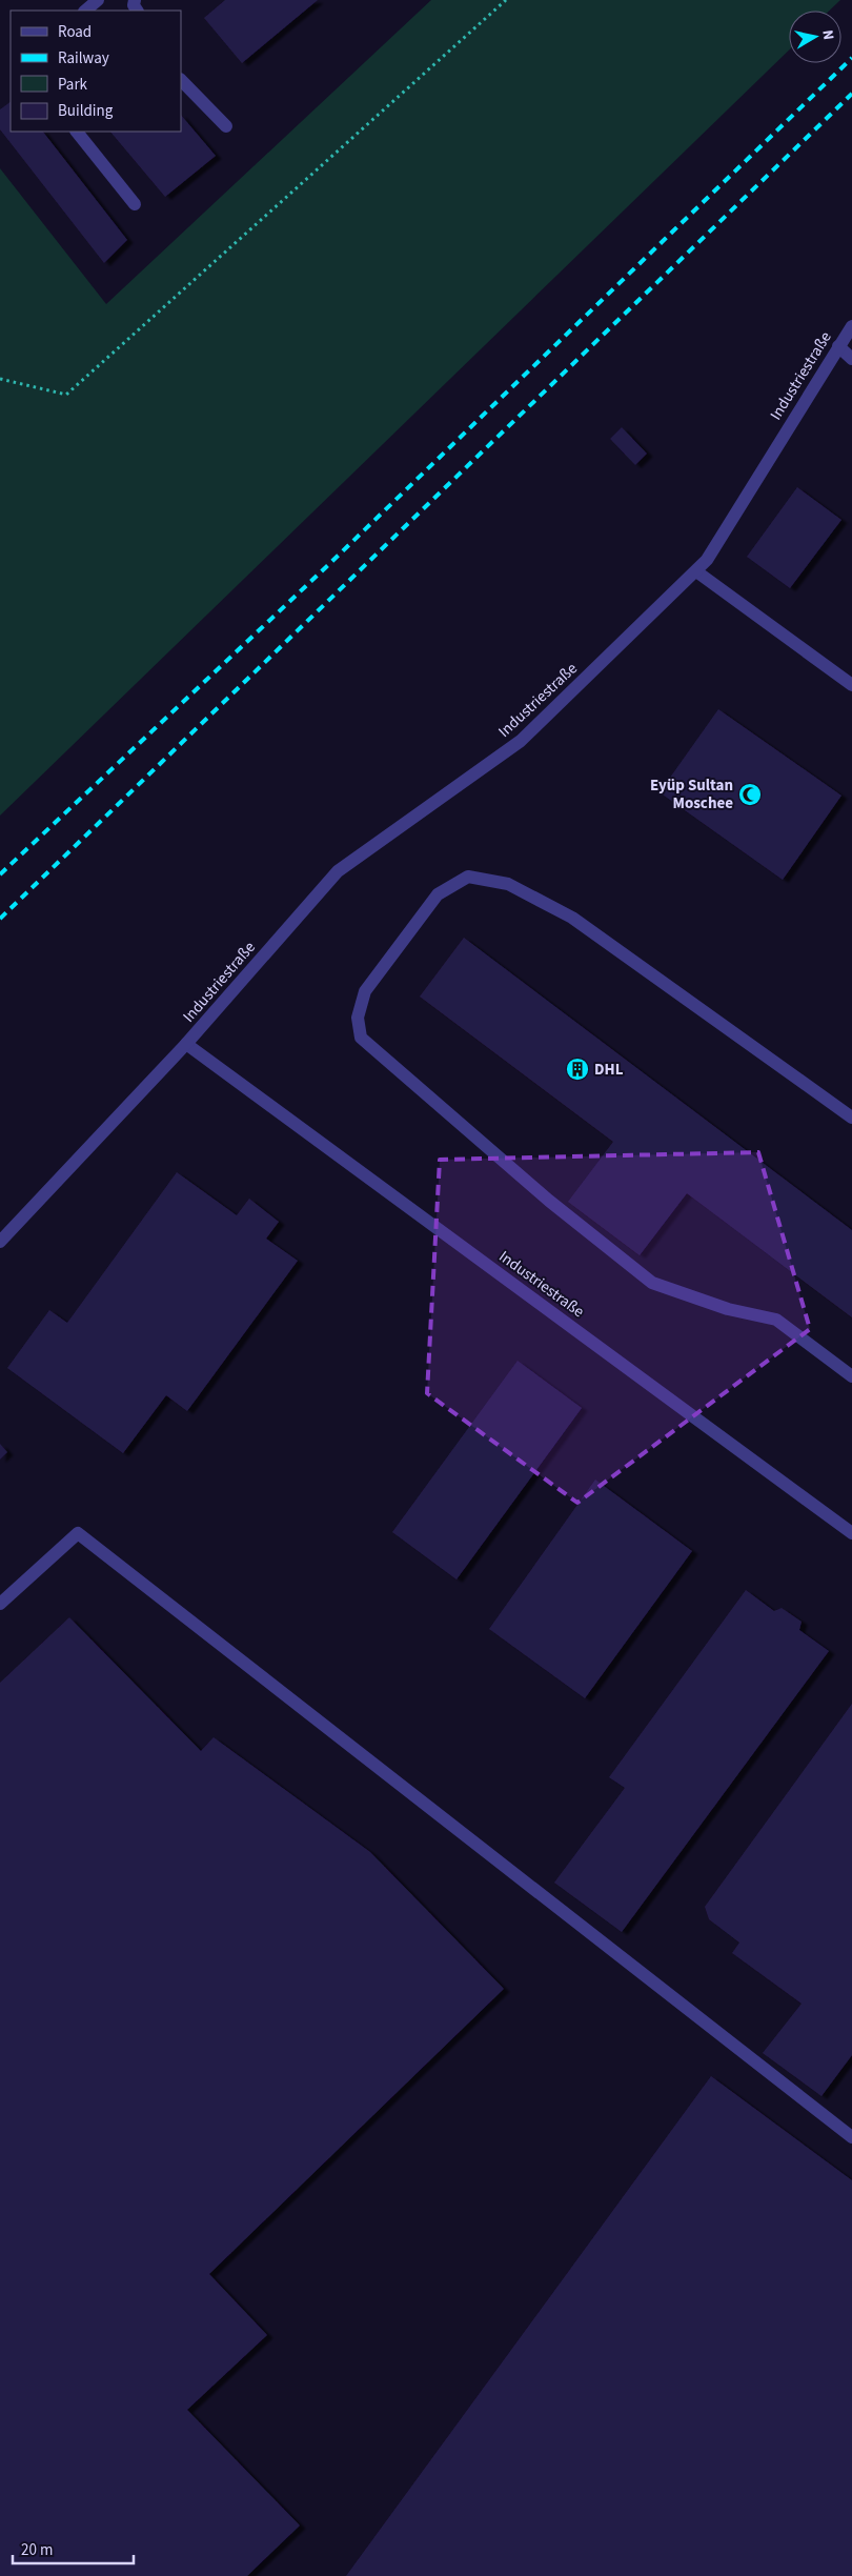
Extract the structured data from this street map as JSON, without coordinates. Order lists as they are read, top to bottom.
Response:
{
  "streets": {
    "street": ["Industriestraße"]
  },
  "places": {
    "mosque": ["Eyüp Sultan Moschee"],
    "building": ["DHL"]
  },
  "legend": [
    "Road",
    "Railway",
    "Park",
    "Building"
  ],
  "scale_bar": "20 m",
  "north": "right"
}
